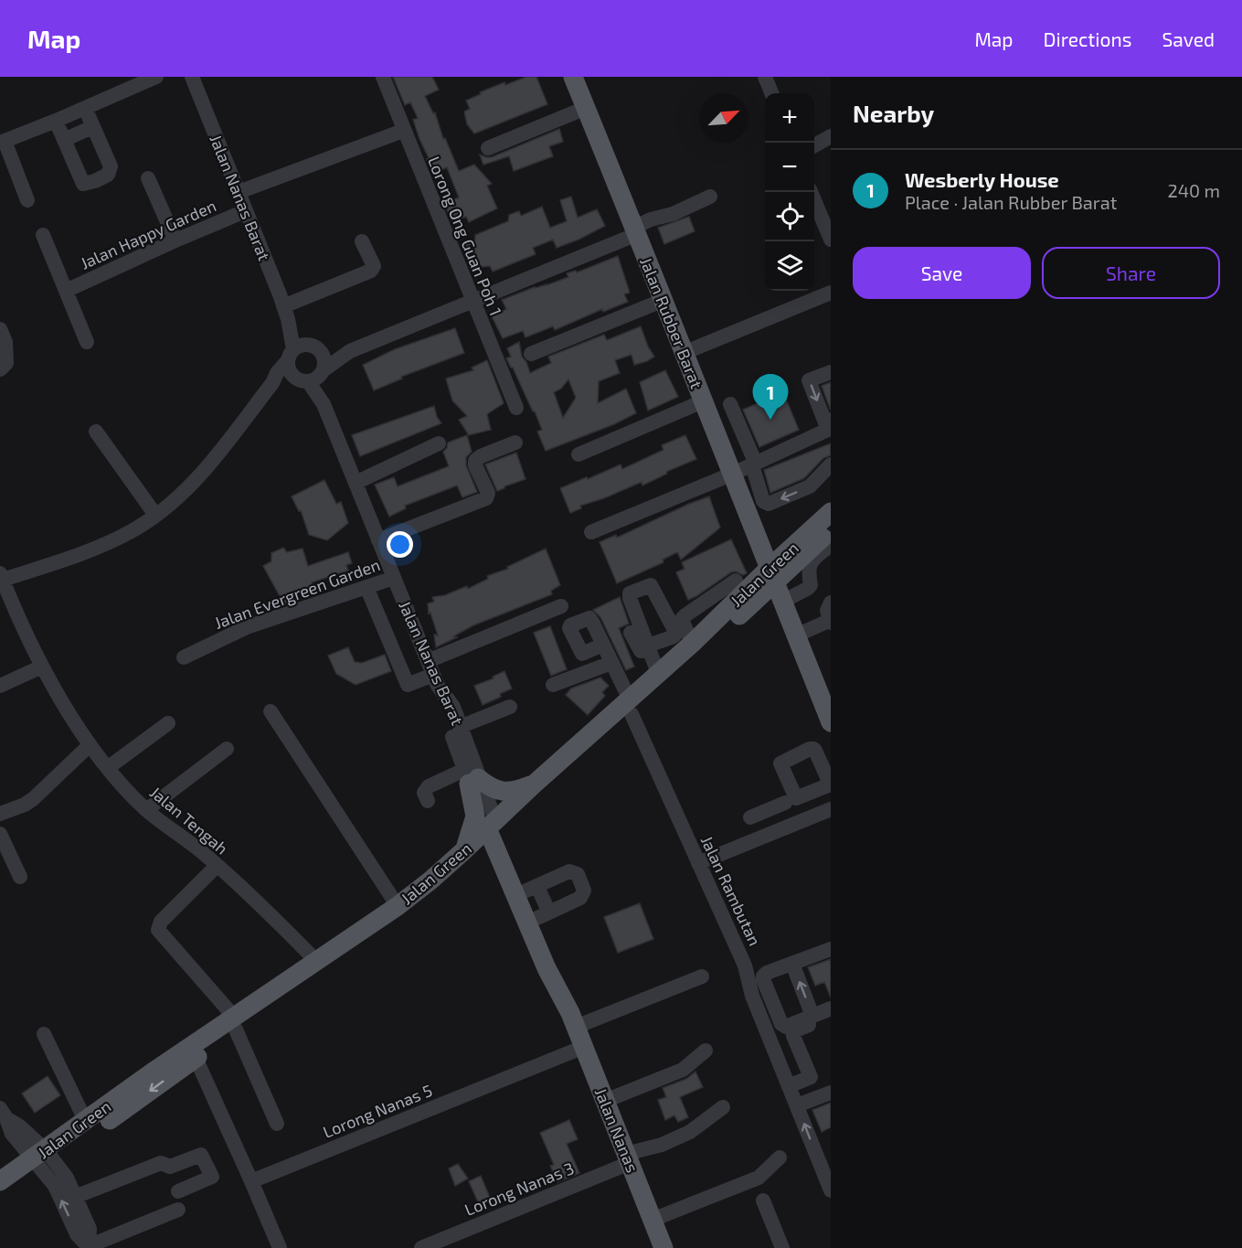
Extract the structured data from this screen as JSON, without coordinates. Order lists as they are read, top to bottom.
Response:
{
  "streets": {
    "main road": ["Jalan Rubber Barat", "Jalan Green", "Jalan Nanas"],
    "street": [
      "Jalan Nanas Barat",
      "Jalan Happy Garden",
      "Lorong Ong Guan Poh 1",
      "Jalan Evergreen Garden",
      "Jalan Tengah",
      "Jalan Rambutan",
      "Lorong Nanas 5",
      "Lorong Nanas 3"
    ]
  },
  "crossings": [
    ["Jalan Nanas Barat", "Jalan Happy Garden"],
    ["Jalan Nanas Barat", "Jalan Evergreen Garden"],
    ["Jalan Rubber Barat", "Jalan Green"],
    ["Jalan Green", "Jalan Tengah"],
    ["Jalan Green", "Jalan Rambutan"],
    ["Jalan Green", "Jalan Nanas"],
    ["Lorong Nanas 5", "Jalan Nanas"],
    ["Jalan Nanas", "Lorong Nanas 3"]
  ],
  "north": "top right",
  "page": {
    "header": "Map",
    "nav": ["Map", "Directions", "Saved"],
    "heading": "Nearby",
    "map_buttons": ["+", "−"],
    "list": [
      {
        "mark": "1",
        "name": "Wesberly House",
        "note": "Place · Jalan Rubber Barat",
        "value": "240 m"
      }
    ],
    "buttons": ["Save", "Share"],
    "pins": "1"
  }
}
